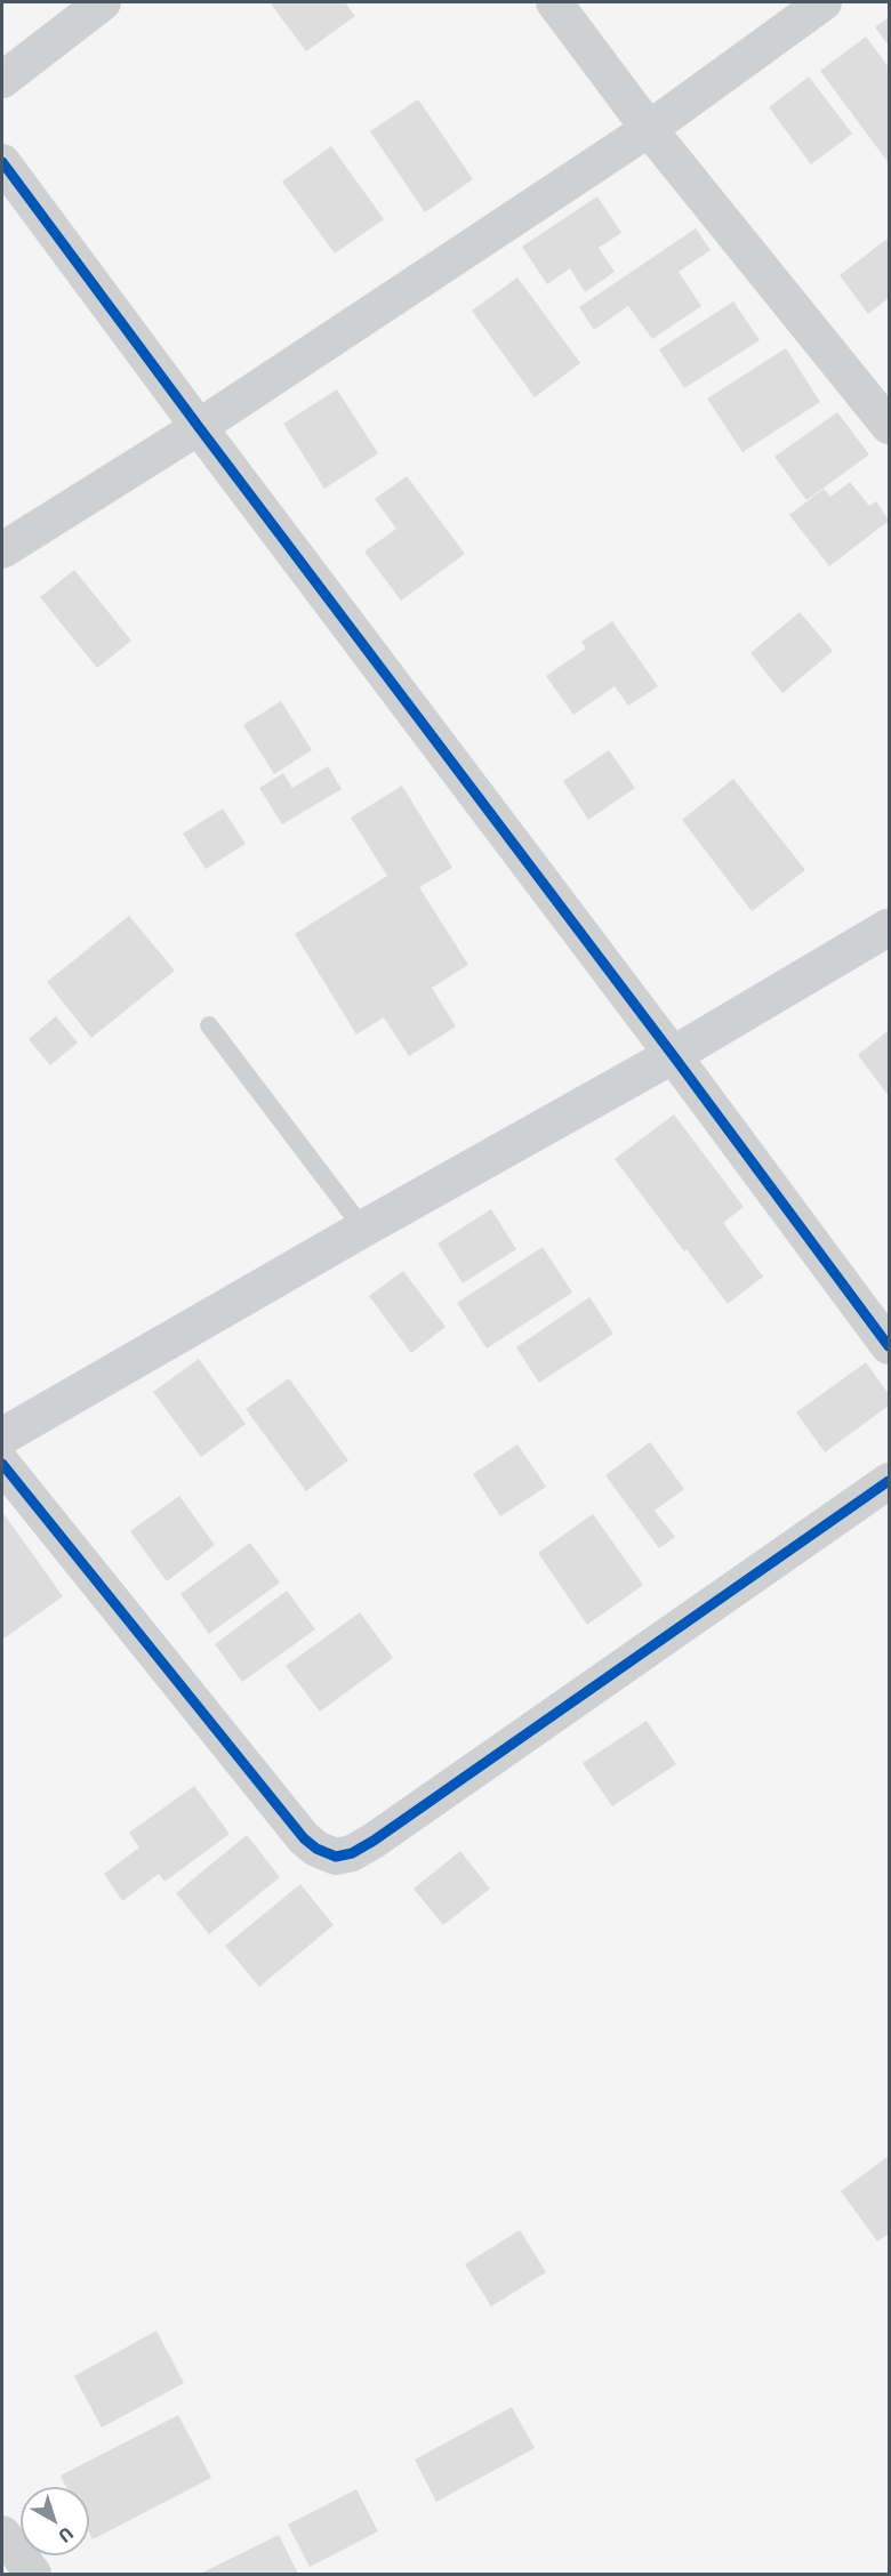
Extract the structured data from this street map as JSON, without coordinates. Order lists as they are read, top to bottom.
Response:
{
  "north": "bottom right"
}
